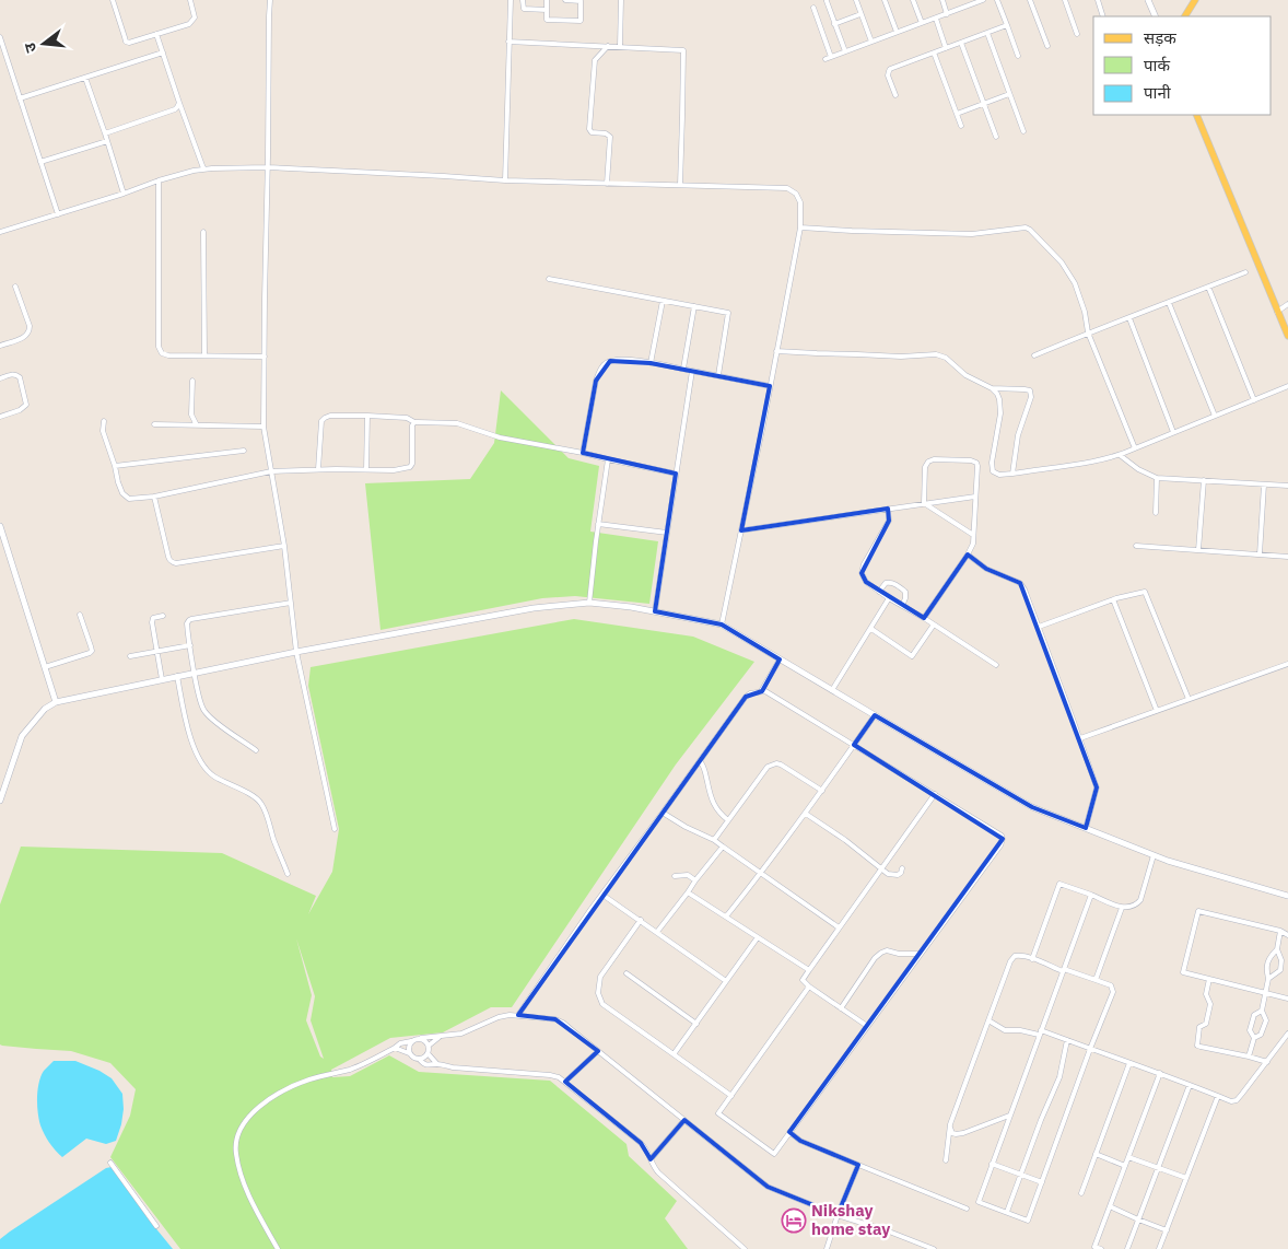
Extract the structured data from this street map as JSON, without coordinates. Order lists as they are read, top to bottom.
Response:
{
  "places": {
    "hotel": ["Nikshay home stay"]
  },
  "legend": ["सड़क", "पार्क", "पानी"],
  "north": "left"
}
